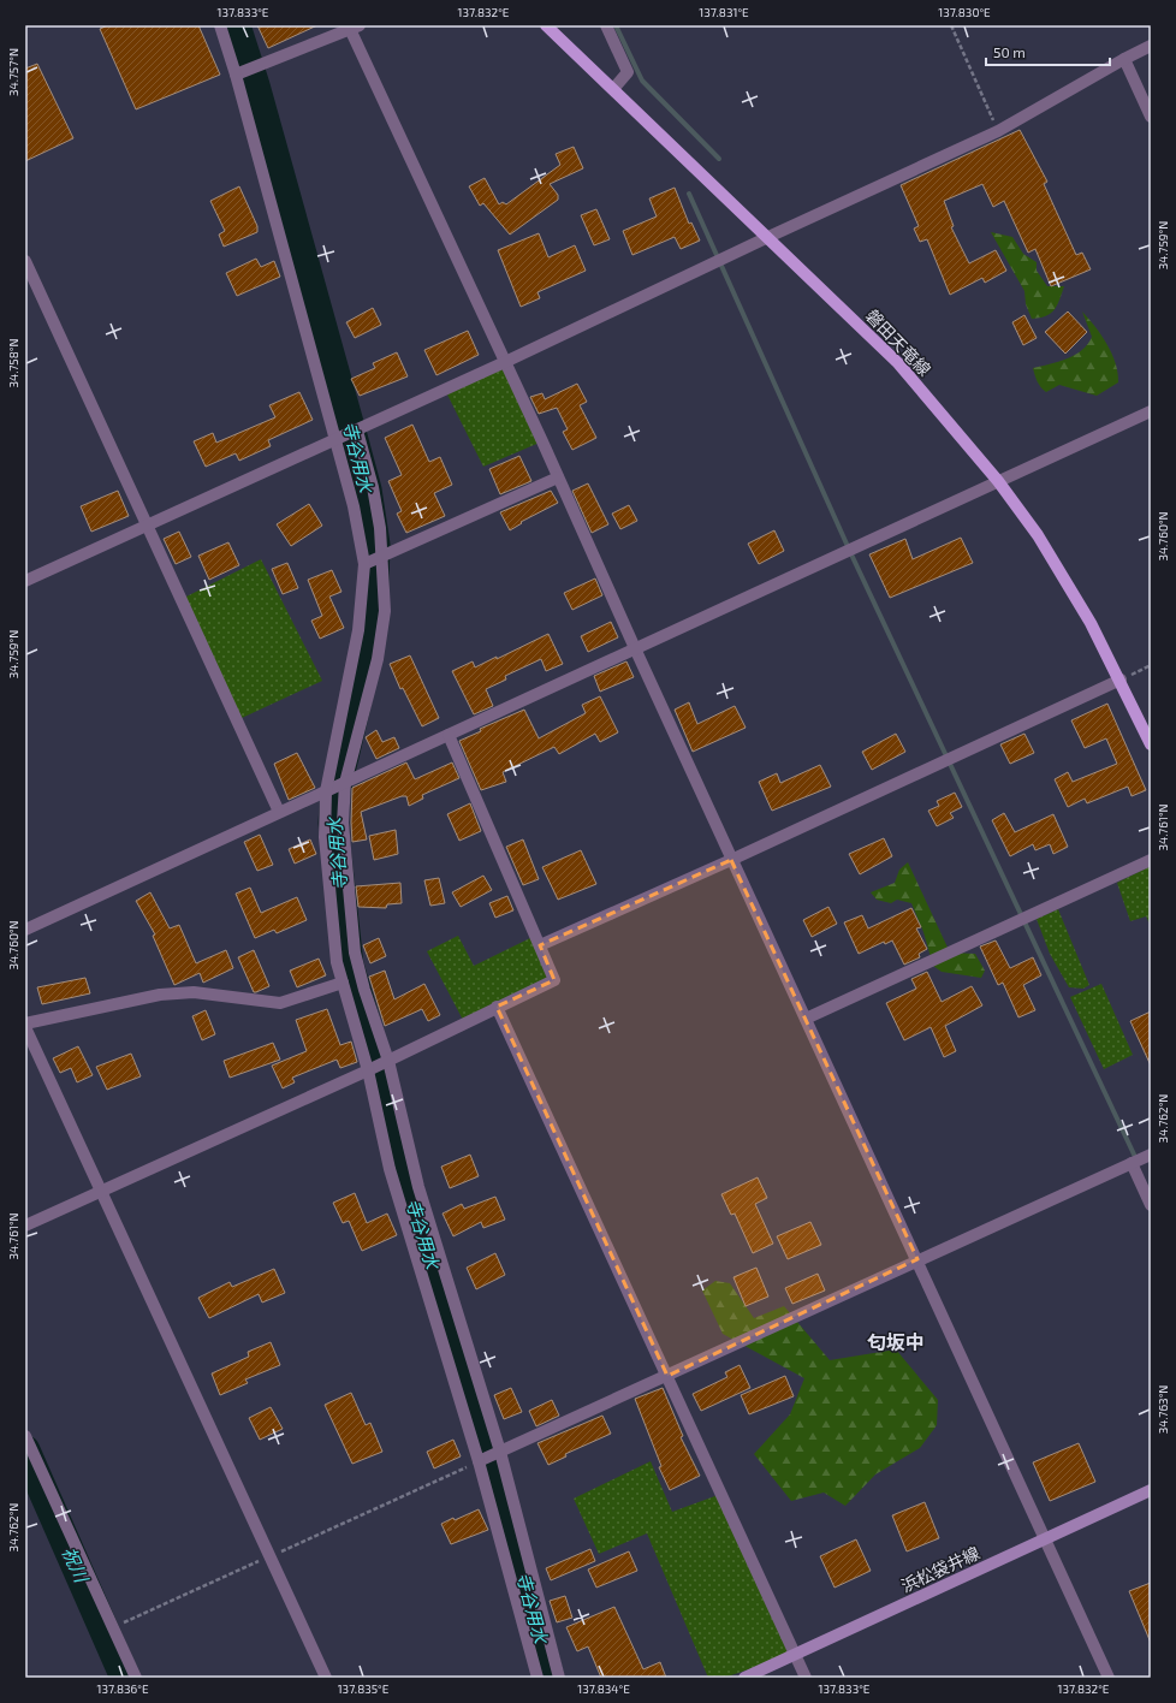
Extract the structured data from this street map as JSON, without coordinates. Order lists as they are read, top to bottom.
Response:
{
  "streets": {
    "main road": ["磐田天竜線", "浜松袋井線"]
  },
  "districts": ["匂坂中"],
  "water": ["寺谷用水", "祝川"],
  "scale_bar": "50 m",
  "coordinates": [
    "137.833°E",
    "137.832°E",
    "137.831°E",
    "137.830°E",
    "34.757°N",
    "34.759°N",
    "34.758°N",
    "34.760°N",
    "34.761°N",
    "34.762°N",
    "34.763°N",
    "137.836°E",
    "137.835°E",
    "137.834°E"
  ]
}
